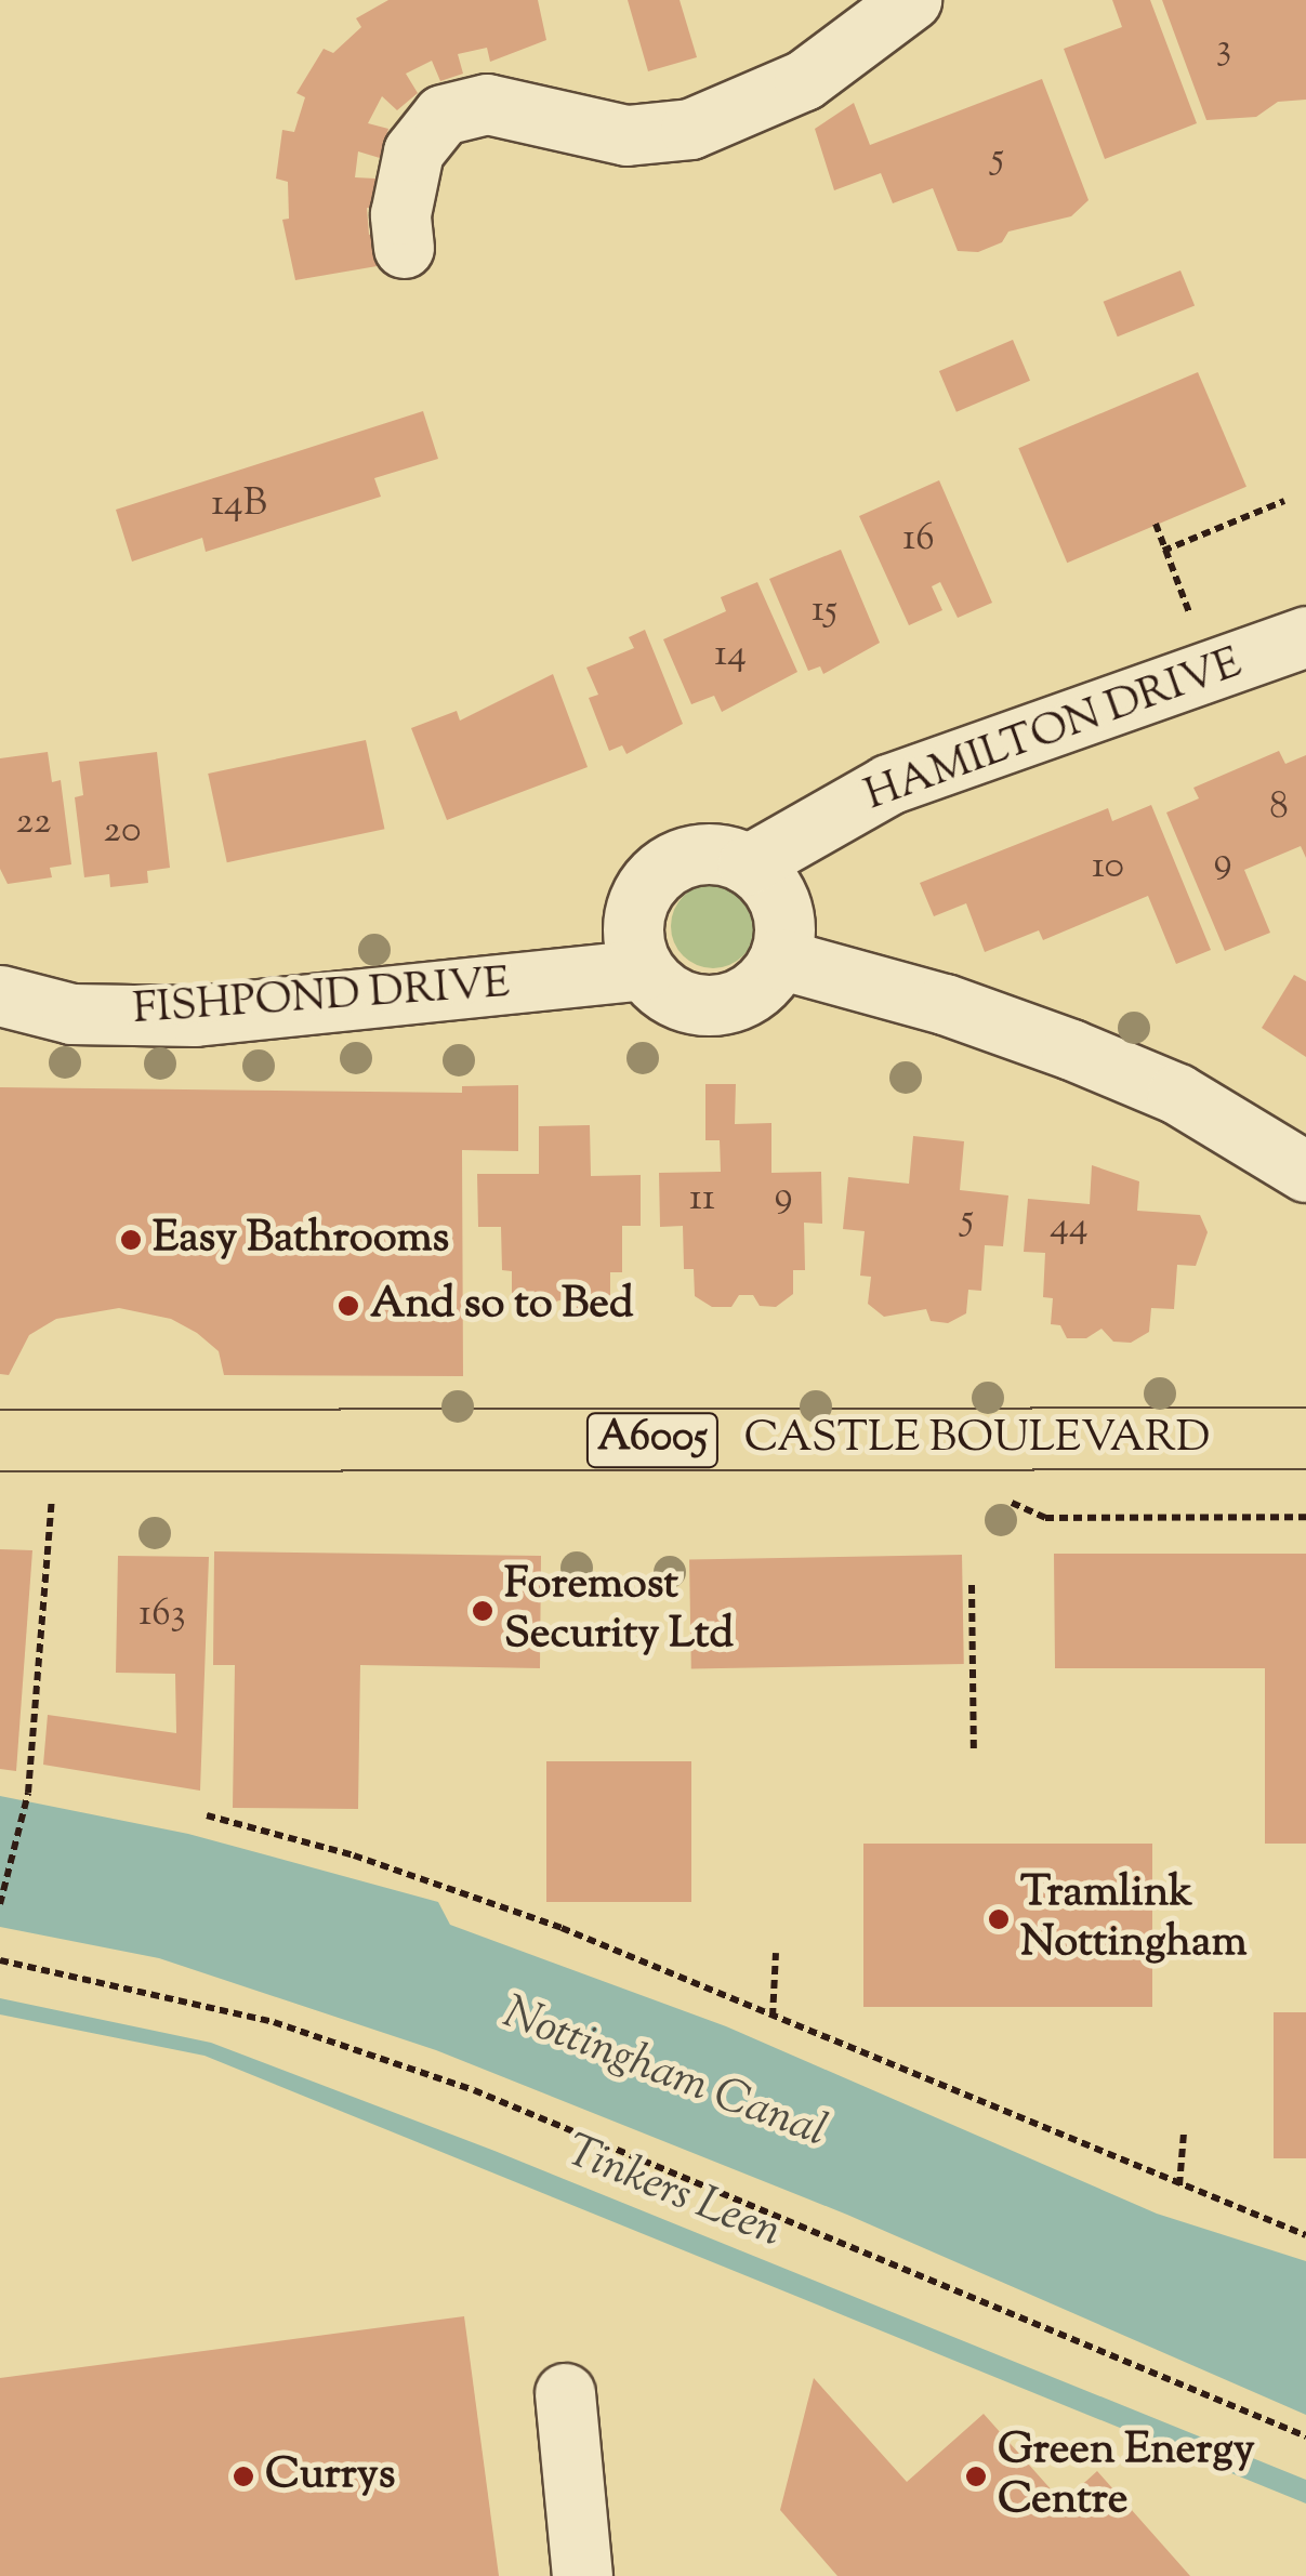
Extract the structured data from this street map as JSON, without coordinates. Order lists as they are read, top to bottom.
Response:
{
  "streets": {
    "main road": ["A6005", "CASTLE BOULEVARD"],
    "street": ["HAMILTON DRIVE", "FISHPOND DRIVE"]
  },
  "crossings": [
    ["HAMILTON DRIVE", "FISHPOND DRIVE"]
  ],
  "water": ["Nottingham Canal", "Tinkers Leen"],
  "places": [
    "Easy Bathrooms",
    "And so to Bed",
    "Foremost Security Ltd",
    "Tramlink Nottingham",
    "Currys",
    "Green Energy Centre"
  ],
  "house_numbers": [
    "3",
    "5",
    "14B",
    "16",
    "15",
    "14",
    "8",
    "22",
    "20",
    "9",
    "10",
    "9",
    "11",
    "5",
    "44",
    "163"
  ]
}
